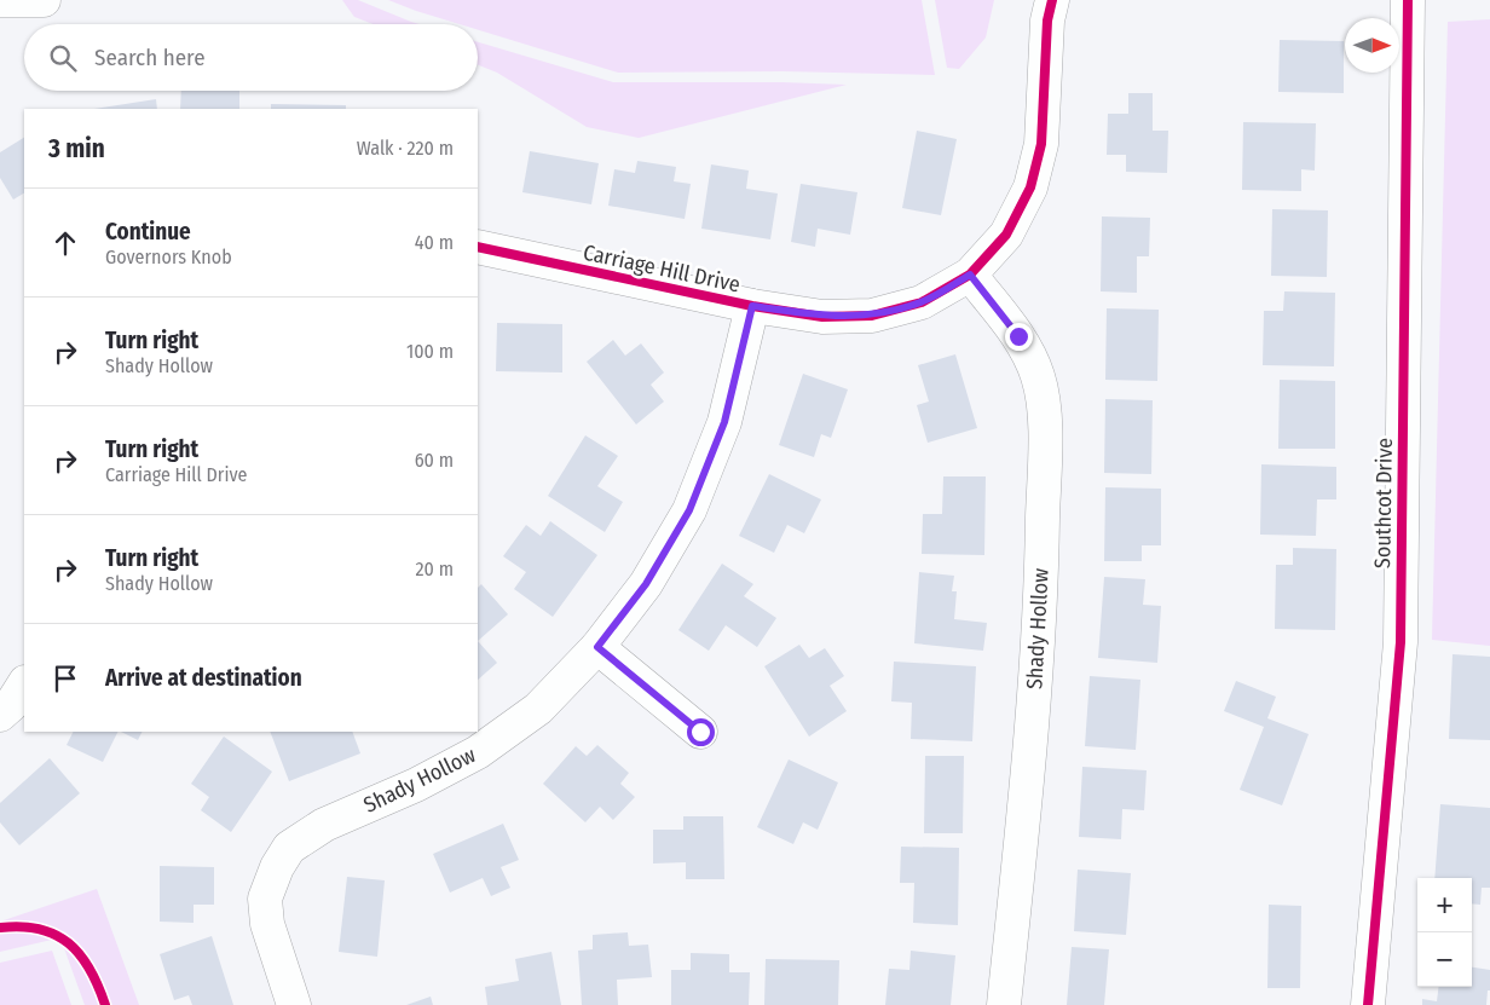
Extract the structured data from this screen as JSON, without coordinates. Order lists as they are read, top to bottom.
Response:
{
  "streets": {
    "street": ["Carriage Hill Drive", "Southcot Drive", "Shady Hollow"]
  },
  "crossings": [
    ["Carriage Hill Drive", "Shady Hollow"]
  ],
  "north": "right",
  "page": {
    "search": "Search here",
    "heading": ["3 min", "Walk · 220 m"],
    "list": [
      ["Continue", "Governors Knob", "40 m"],
      ["Turn right", "Shady Hollow", "100 m"],
      ["Turn right", "Carriage Hill Drive", "60 m"],
      ["Turn right", "Shady Hollow", "20 m"],
      "Arrive at destination"
    ],
    "map_buttons": ["+", "−"]
  }
}
